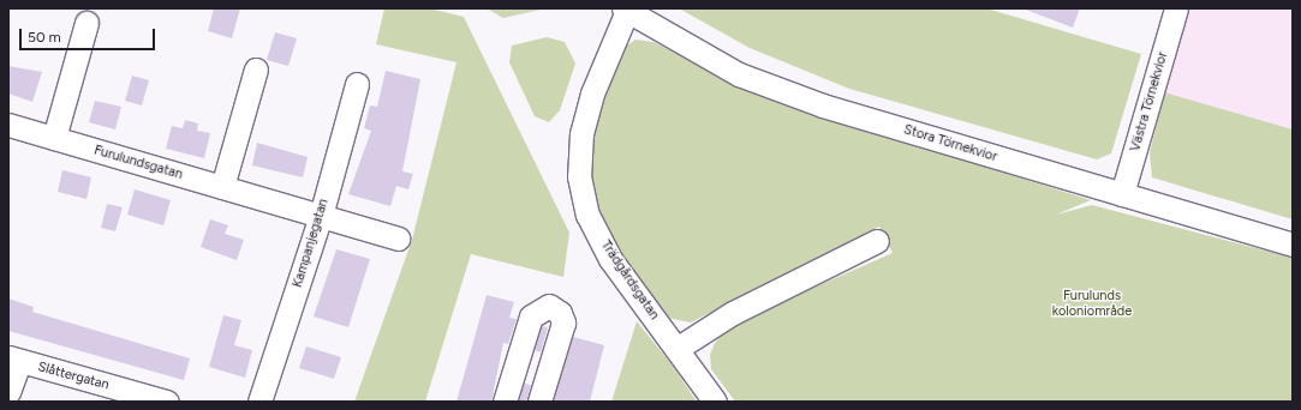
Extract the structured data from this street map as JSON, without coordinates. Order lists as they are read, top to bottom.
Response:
{
  "streets": {
    "street": [
      "Västra Törnekvior",
      "Stora Törnekvior",
      "Furulundsgatan",
      "Kampanjegatan",
      "Trädgårdsgatan",
      "Slåttergatan"
    ]
  },
  "crossings": [
    ["Västra Törnekvior", "Stora Törnekvior"],
    ["Stora Törnekvior", "Trädgårdsgatan"],
    ["Furulundsgatan", "Kampanjegatan"]
  ],
  "parks": ["Furulunds koloniområde"],
  "scale_bar": "50 m"
}
